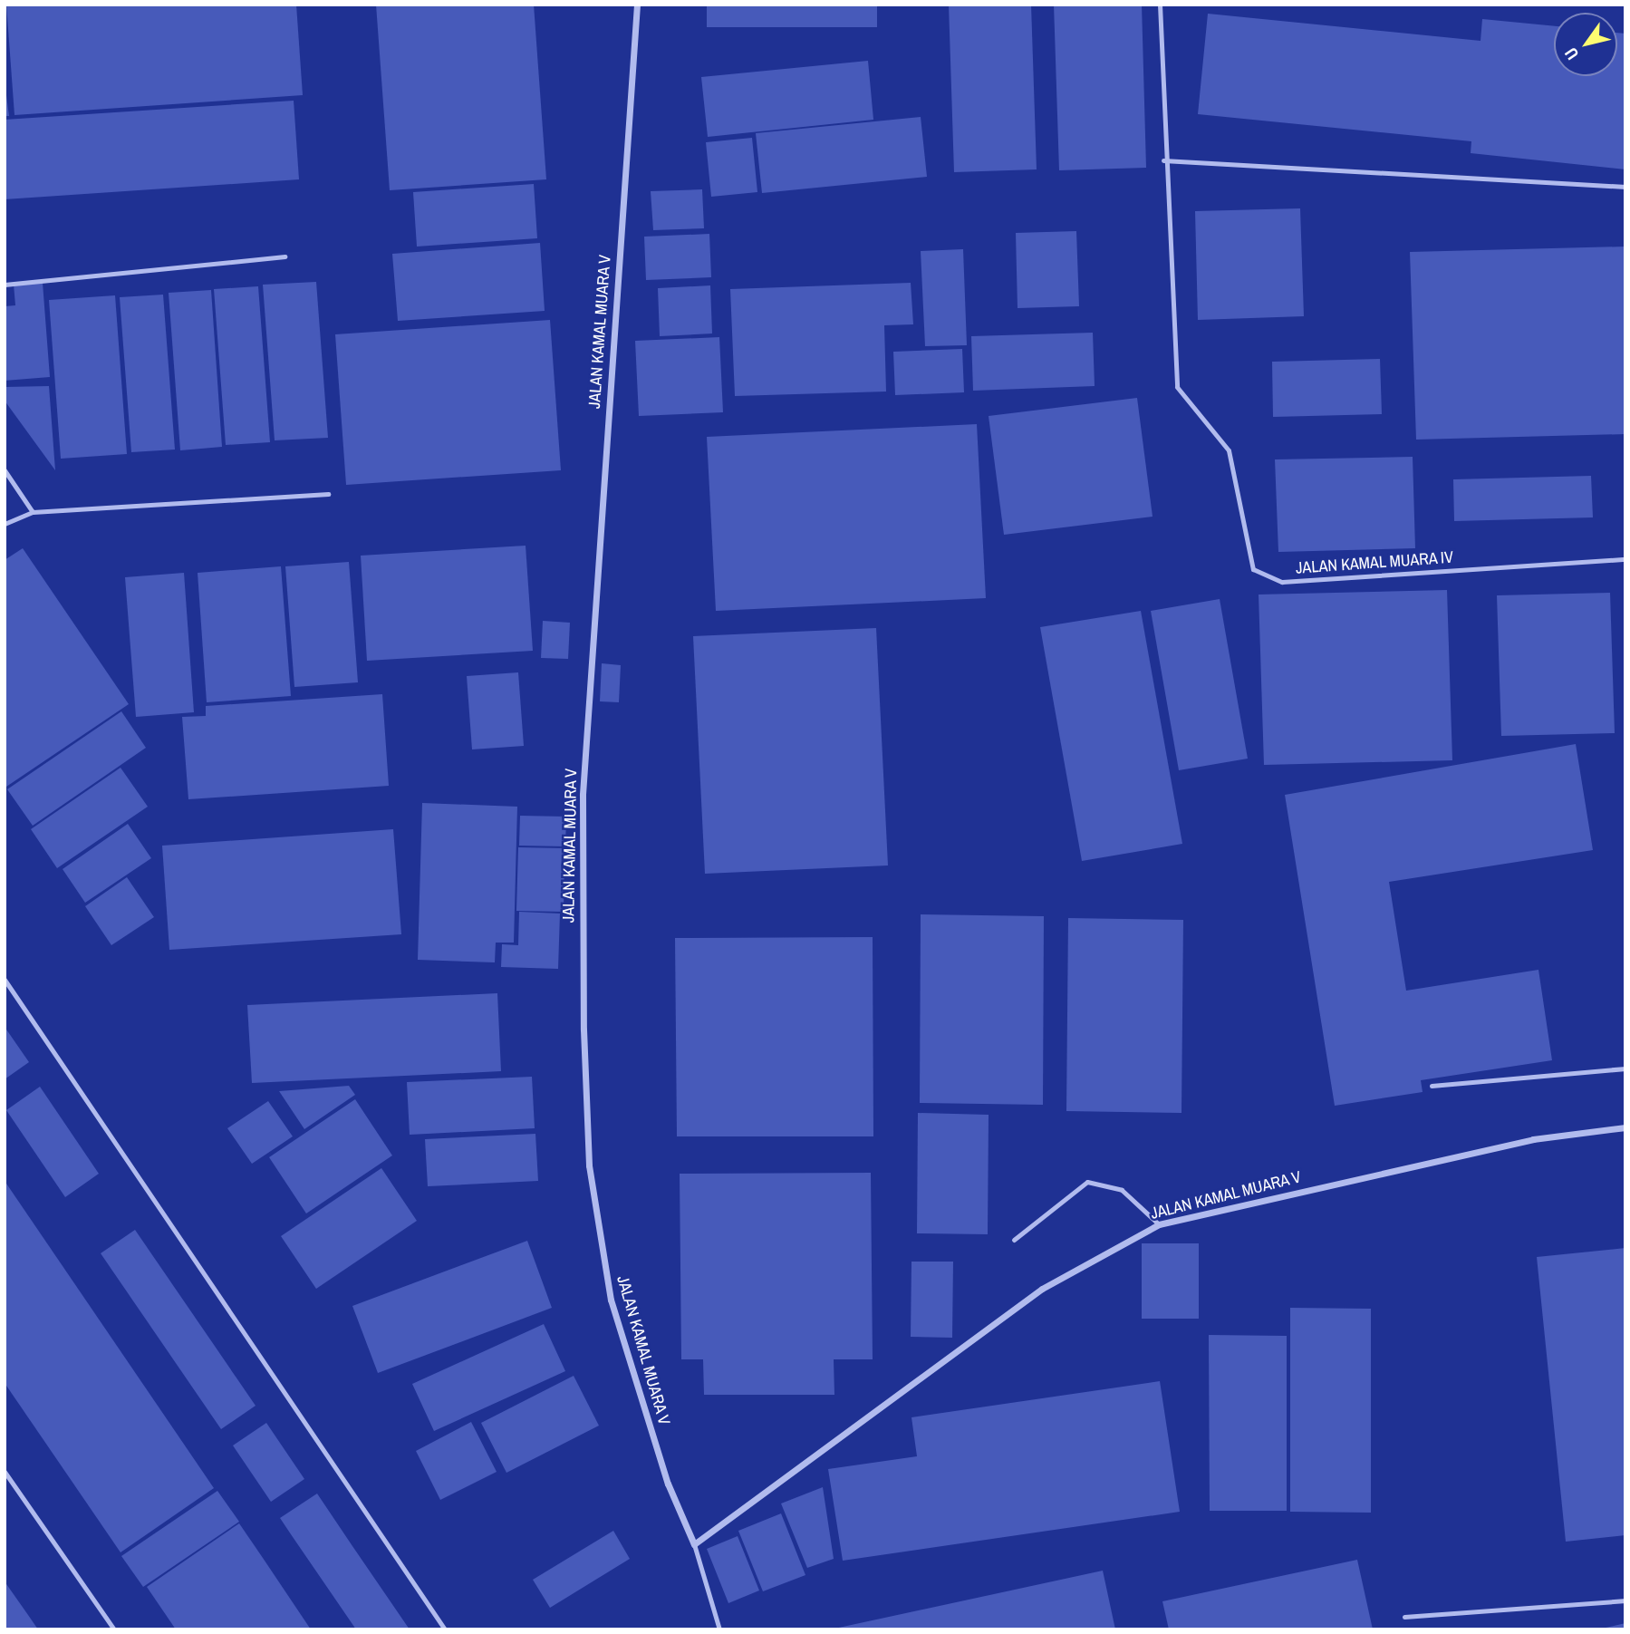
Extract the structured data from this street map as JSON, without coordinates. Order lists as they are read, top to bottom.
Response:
{
  "streets": {
    "street": ["JALAN KAMAL MUARA V"],
    "lane": ["JALAN KAMAL MUARA IV"]
  },
  "north": "bottom left"
}
